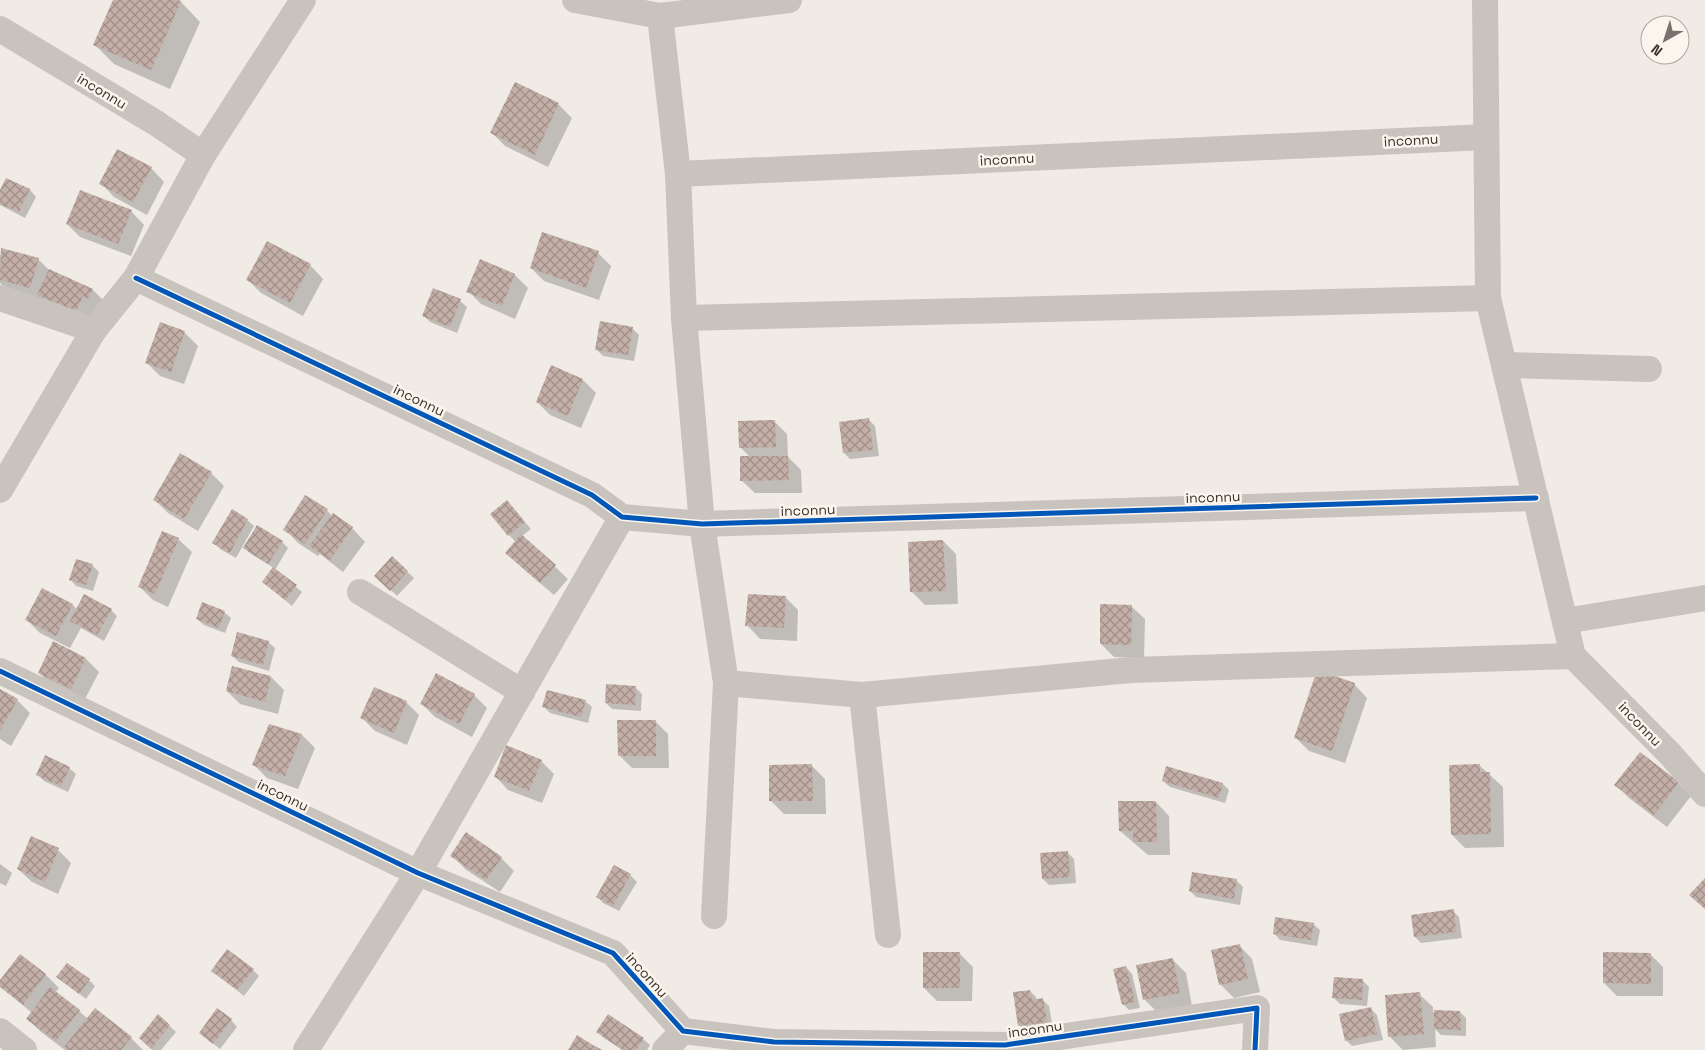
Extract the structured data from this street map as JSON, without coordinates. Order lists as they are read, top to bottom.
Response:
{
  "streets": {
    "street": ["inconnu"]
  },
  "north": "bottom left"
}
